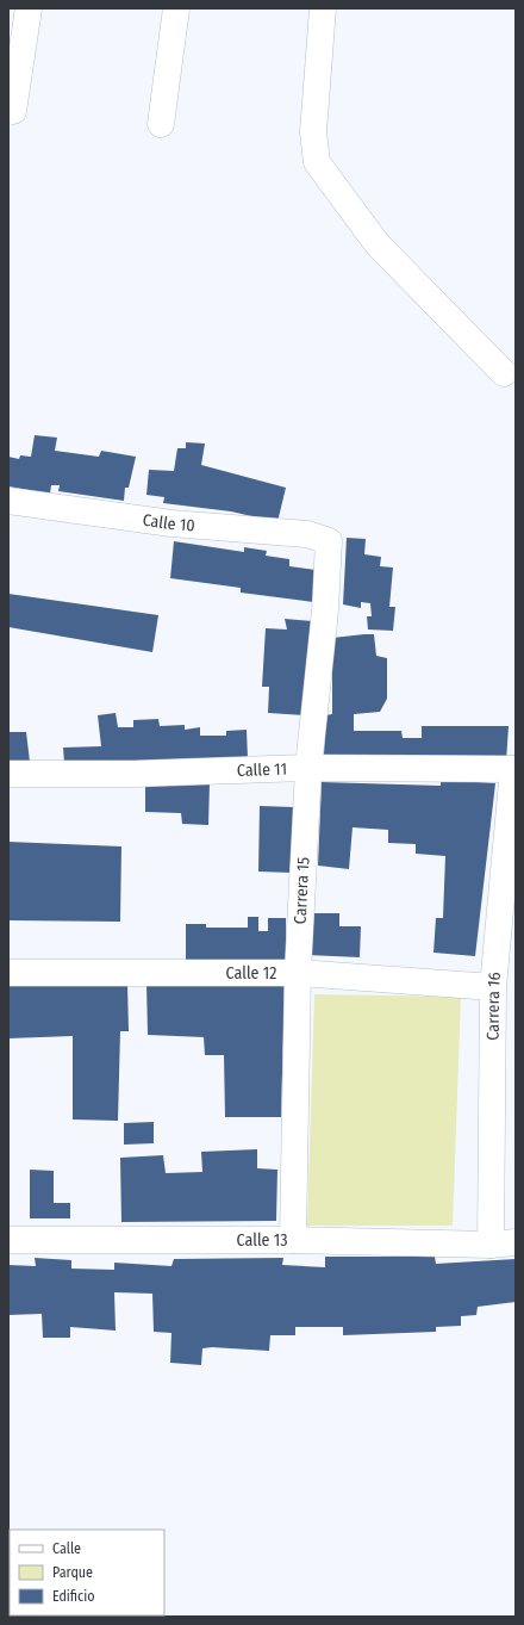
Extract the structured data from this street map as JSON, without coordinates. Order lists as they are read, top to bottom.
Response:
{
  "streets": {
    "street": [
      "Calle 10",
      "Calle 11",
      "Carrera 15",
      "Calle 12",
      "Carrera 16",
      "Calle 13"
    ]
  },
  "crossings": [
    ["Calle 10", "Carrera 15"],
    ["Calle 11", "Carrera 15"],
    ["Calle 11", "Carrera 16"],
    ["Carrera 15", "Calle 12"],
    ["Carrera 15", "Calle 13"],
    ["Calle 12", "Carrera 16"],
    ["Carrera 16", "Calle 13"]
  ],
  "legend": ["Calle", "Parque", "Edificio"]
}
